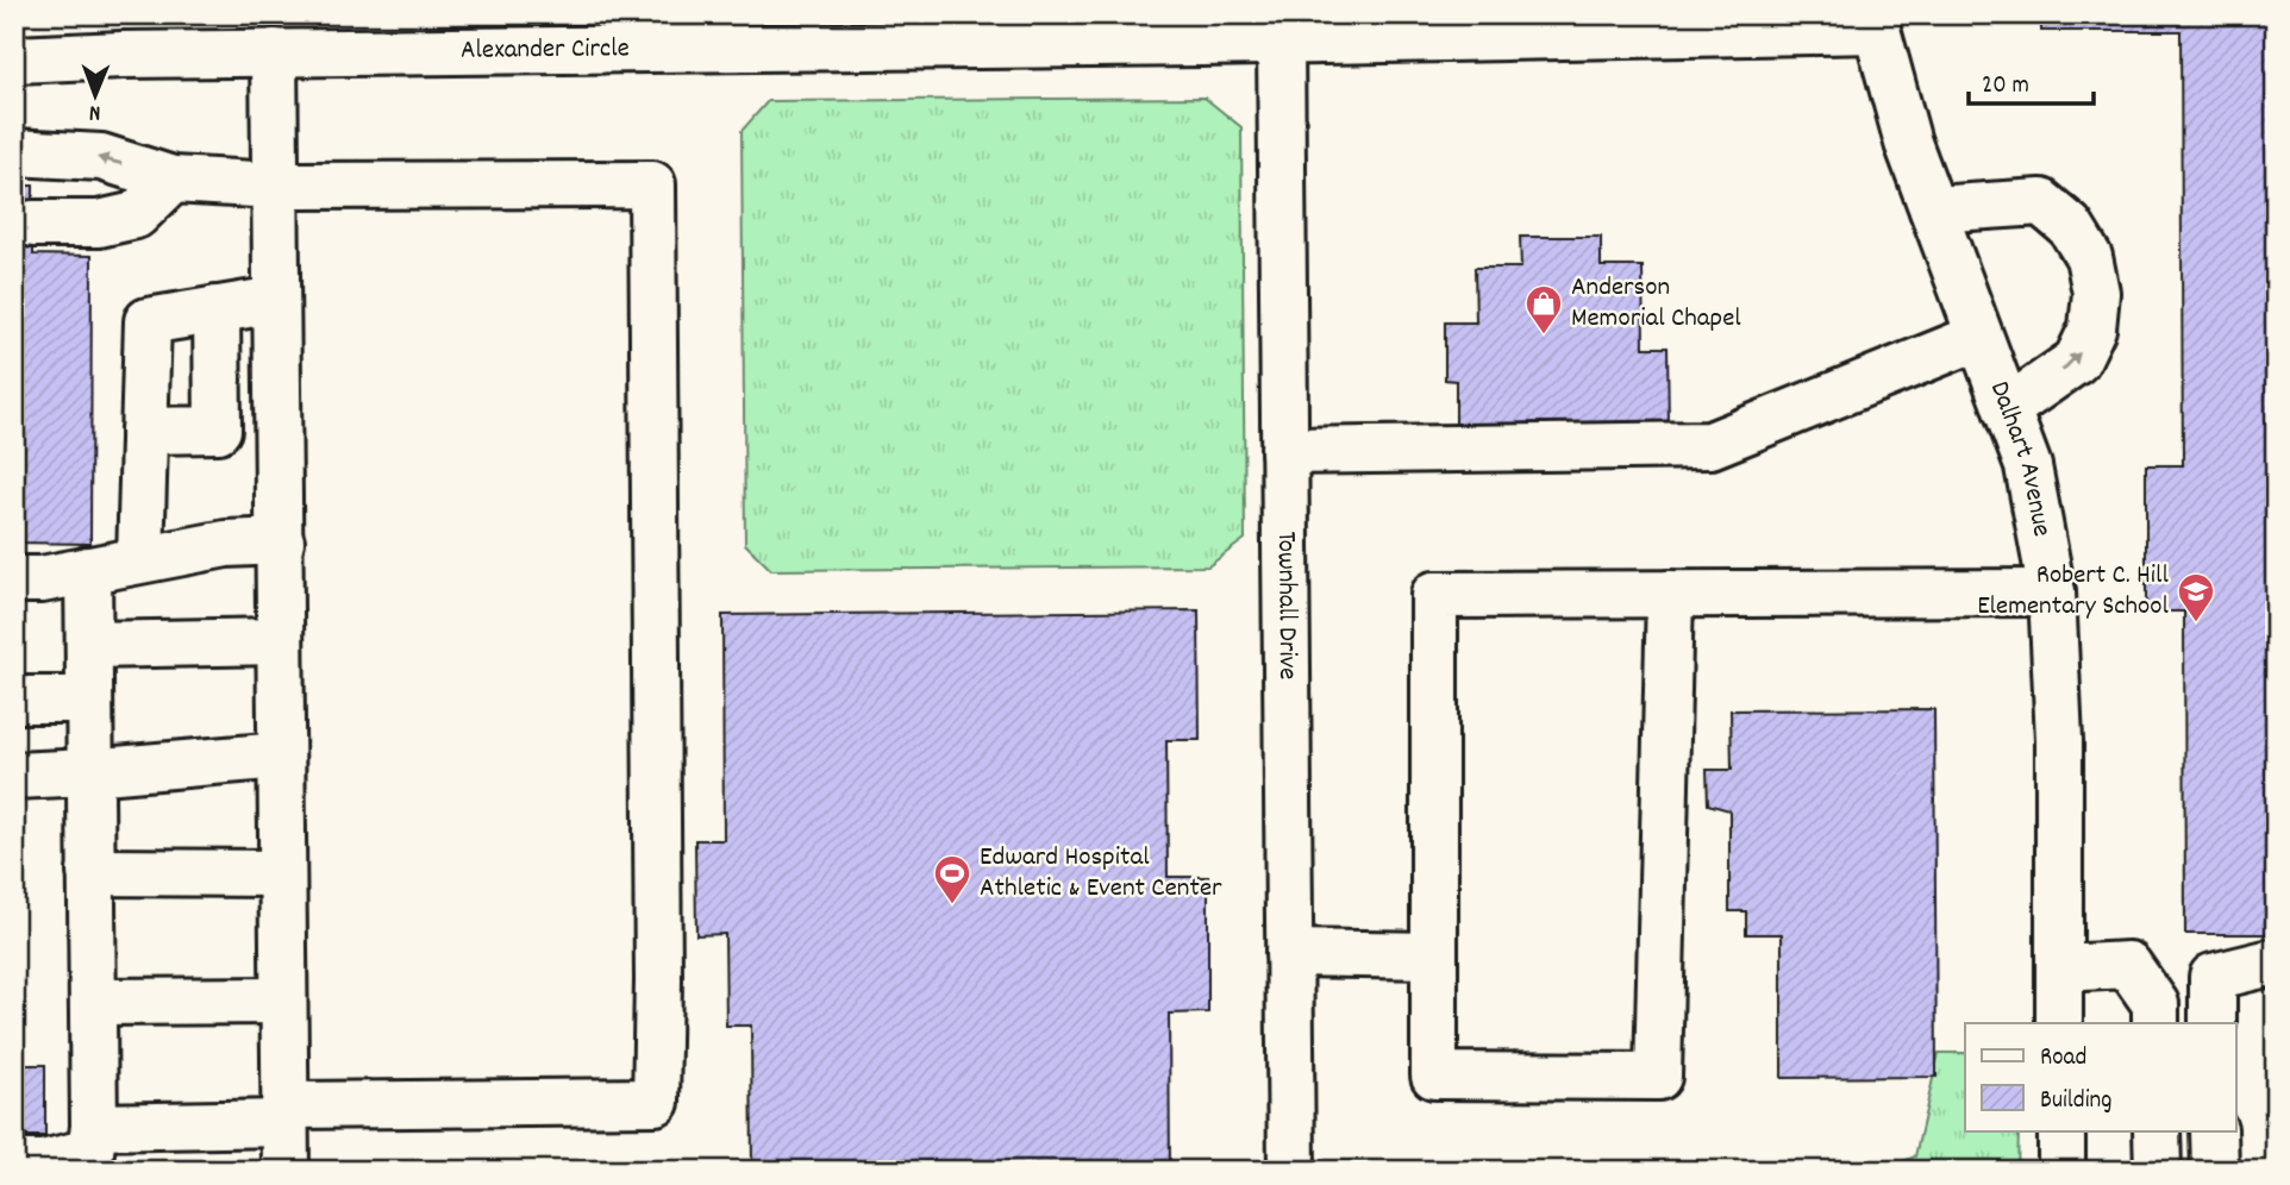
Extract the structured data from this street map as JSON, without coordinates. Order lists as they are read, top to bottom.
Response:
{
  "streets": {
    "street": ["Alexander Circle", "Dalhart Avenue", "Townhall Drive"]
  },
  "crossings": [
    ["Alexander Circle", "Dalhart Avenue"],
    ["Alexander Circle", "Townhall Drive"]
  ],
  "places": {
    "shop": ["Anderson Memorial Chapel"],
    "school or university": ["Robert C. Hill Elementary School"],
    "sports": ["Edward Hospital Athletic & Event Center"]
  },
  "legend": ["Road", "Building"],
  "scale_bar": "20 m",
  "north": "bottom"
}
